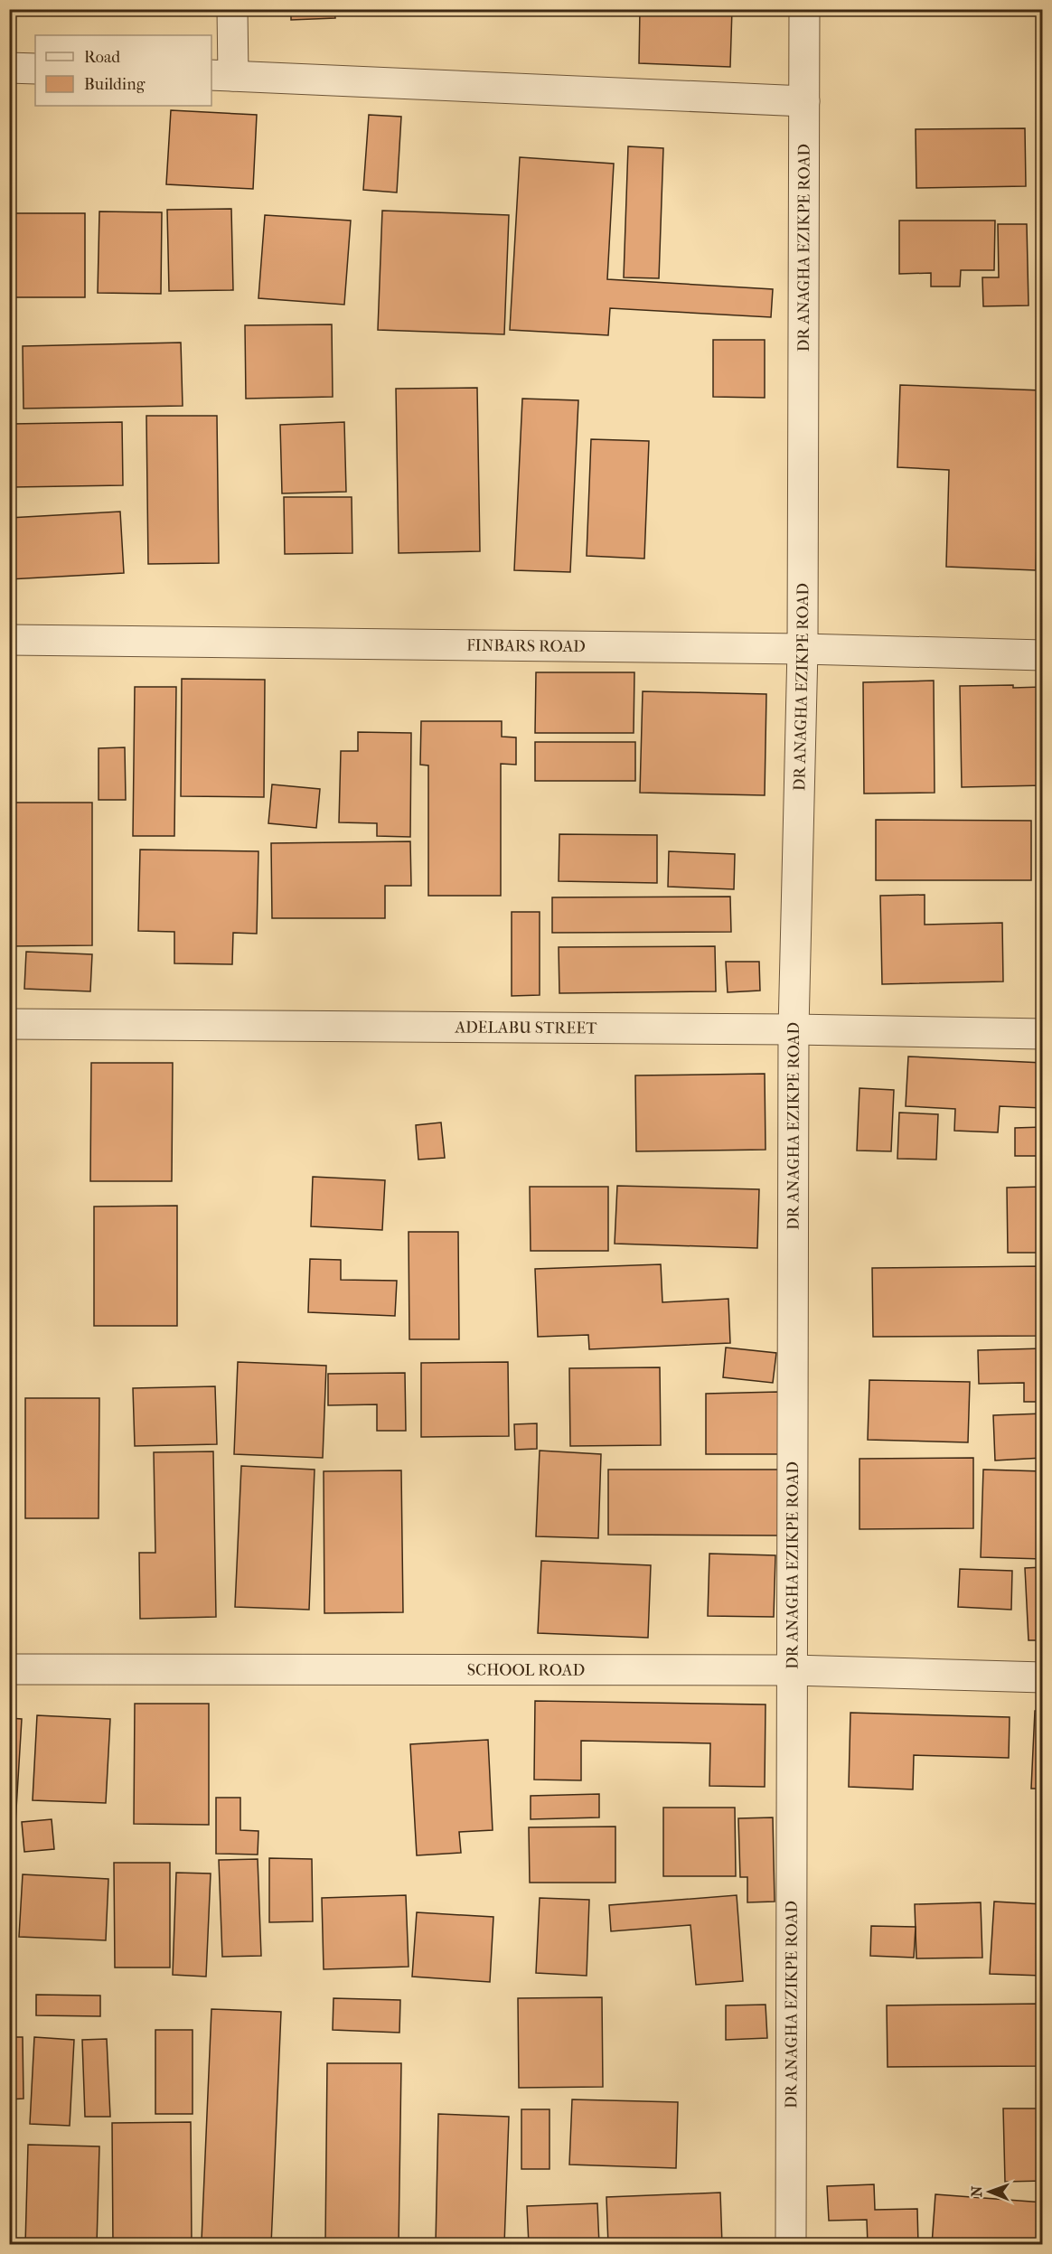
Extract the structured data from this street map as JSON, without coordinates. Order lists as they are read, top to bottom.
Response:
{
  "streets": {
    "street": [
      "DR ANAGHA EZIKPE ROAD",
      "FINBARS ROAD",
      "ADELABU STREET",
      "SCHOOL ROAD"
    ]
  },
  "crossings": [
    ["DR ANAGHA EZIKPE ROAD", "FINBARS ROAD"],
    ["DR ANAGHA EZIKPE ROAD", "ADELABU STREET"],
    ["DR ANAGHA EZIKPE ROAD", "SCHOOL ROAD"]
  ],
  "legend": ["Road", "Building"],
  "north": "left"
}
